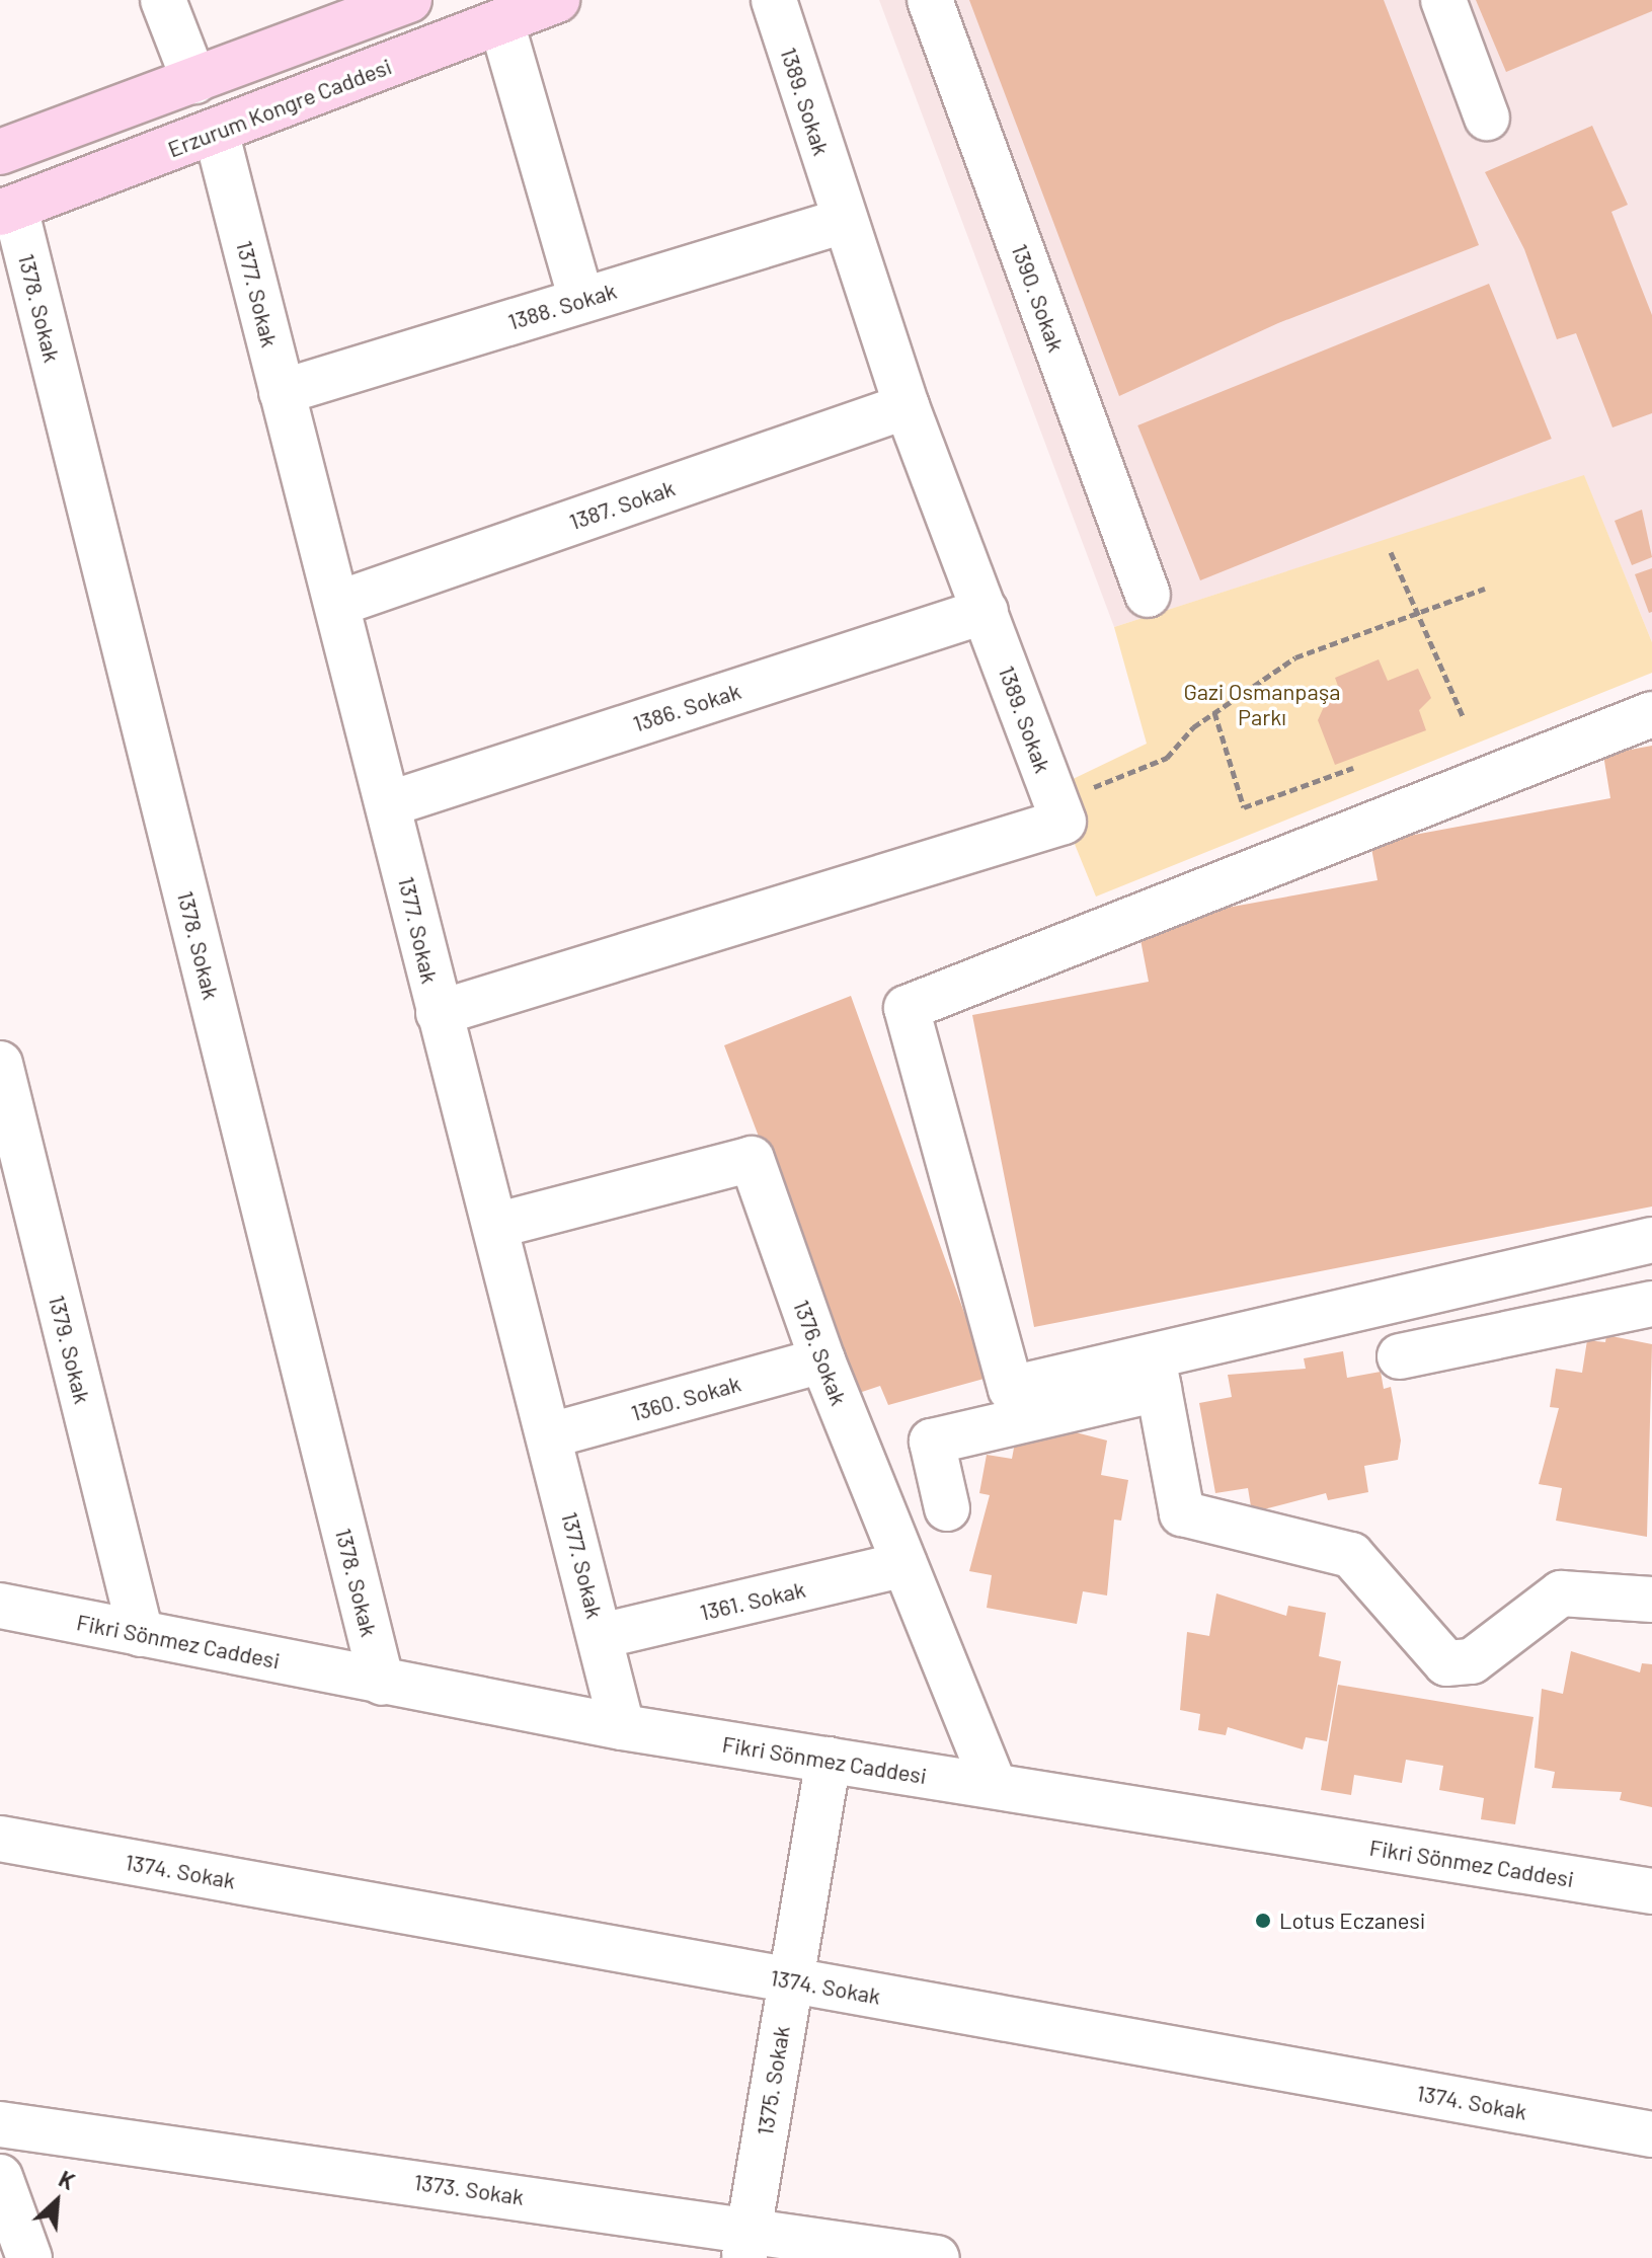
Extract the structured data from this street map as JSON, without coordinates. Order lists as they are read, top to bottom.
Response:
{
  "streets": {
    "main road": ["Erzurum Kongre Caddesi"],
    "street": [
      "1389. Sokak",
      "1377. Sokak",
      "1390. Sokak",
      "1388. Sokak",
      "1378. Sokak",
      "1387. Sokak",
      "1386. Sokak",
      "1379. Sokak",
      "1376. Sokak",
      "1360. Sokak",
      "1361. Sokak",
      "Fikri Sönmez Caddesi",
      "1374. Sokak",
      "1375. Sokak",
      "1373. Sokak"
    ]
  },
  "crossings": [
    ["1389. Sokak", "1377. Sokak"],
    ["1389. Sokak", "1388. Sokak"],
    ["1389. Sokak", "1387. Sokak"],
    ["1389. Sokak", "1386. Sokak"],
    ["Erzurum Kongre Caddesi", "1377. Sokak"],
    ["Erzurum Kongre Caddesi", "1378. Sokak"],
    ["1377. Sokak", "1388. Sokak"],
    ["1377. Sokak", "1387. Sokak"],
    ["1377. Sokak", "1386. Sokak"],
    ["1377. Sokak", "1376. Sokak"],
    ["1377. Sokak", "1360. Sokak"],
    ["1377. Sokak", "1361. Sokak"],
    ["1377. Sokak", "Fikri Sönmez Caddesi"],
    ["1378. Sokak", "Fikri Sönmez Caddesi"],
    ["1379. Sokak", "Fikri Sönmez Caddesi"],
    ["1376. Sokak", "1360. Sokak"],
    ["1376. Sokak", "1361. Sokak"],
    ["1376. Sokak", "Fikri Sönmez Caddesi"],
    ["Fikri Sönmez Caddesi", "1375. Sokak"],
    ["1374. Sokak", "1375. Sokak"],
    ["1375. Sokak", "1373. Sokak"]
  ],
  "parks": ["Gazi Osmanpaşa Parkı"],
  "places": ["Lotus Eczanesi"],
  "north": "top right"
}
